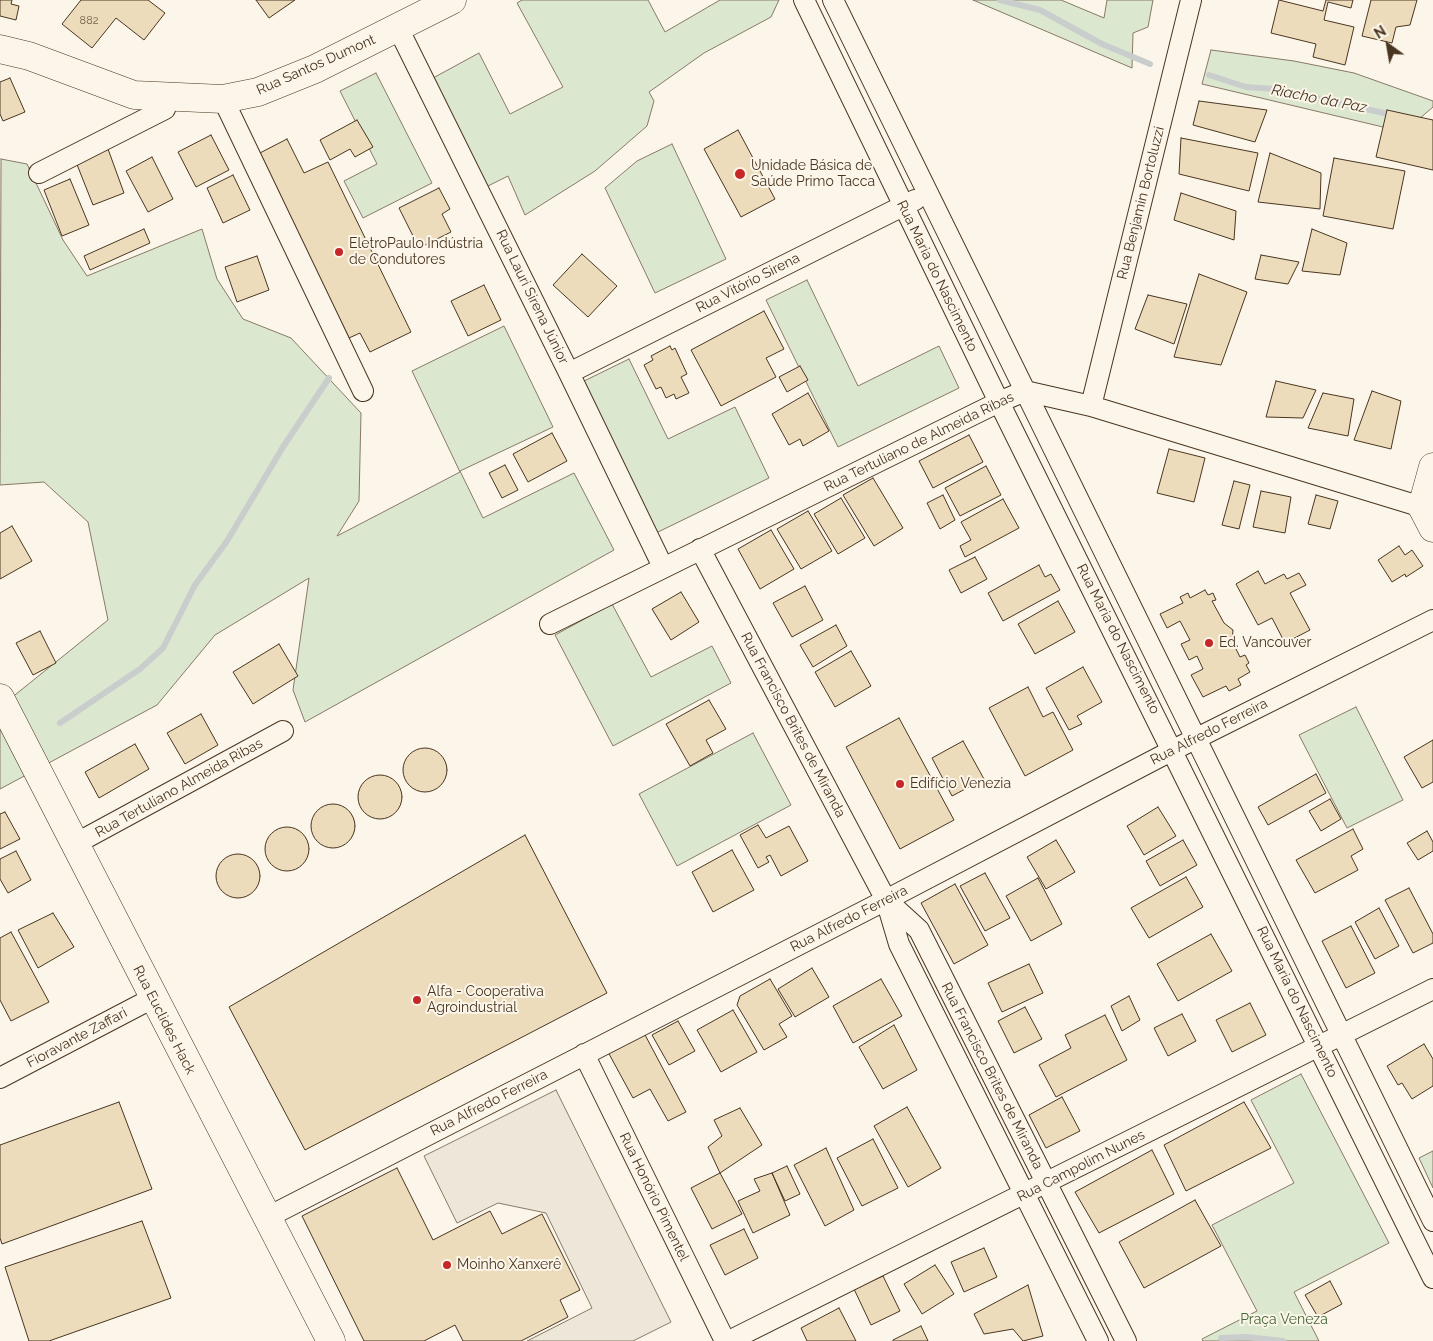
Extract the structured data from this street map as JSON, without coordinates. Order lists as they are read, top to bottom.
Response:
{
  "streets": {
    "main road": ["Rua Santos Dumont", "Rua Euclides Hack"],
    "street": [
      "Rua Benjamin Bortoluzzi",
      "Rua Maria do Nascimento",
      "Rua Vitório Sirena",
      "Rua Lauri Sirena Júnior",
      "Rua Tertuliano de Almeida Ribas",
      "Rua Francisco Brites de Miranda",
      "Rua Alfredo Ferreira",
      "Rua Tertuliano Almeida Ribas",
      "Fioravante Zaffari",
      "Rua Campolim Nunes",
      "Rua Honório Pimentel"
    ]
  },
  "crossings": [
    ["Rua Santos Dumont", "Rua Lauri Sirena Júnior"],
    ["Rua Benjamin Bortoluzzi", "Rua Tertuliano de Almeida Ribas"],
    ["Rua Maria do Nascimento", "Rua Vitório Sirena"],
    ["Rua Maria do Nascimento", "Rua Tertuliano de Almeida Ribas"],
    ["Rua Maria do Nascimento", "Rua Alfredo Ferreira"],
    ["Rua Maria do Nascimento", "Rua Campolim Nunes"],
    ["Rua Vitório Sirena", "Rua Lauri Sirena Júnior"],
    ["Rua Lauri Sirena Júnior", "Rua Tertuliano de Almeida Ribas"],
    ["Rua Tertuliano de Almeida Ribas", "Rua Francisco Brites de Miranda"],
    ["Rua Francisco Brites de Miranda", "Rua Alfredo Ferreira"],
    ["Rua Francisco Brites de Miranda", "Rua Campolim Nunes"],
    ["Rua Alfredo Ferreira", "Rua Euclides Hack"],
    ["Rua Alfredo Ferreira", "Rua Honório Pimentel"],
    ["Rua Tertuliano Almeida Ribas", "Rua Euclides Hack"],
    ["Rua Euclides Hack", "Fioravante Zaffari"],
    ["Rua Campolim Nunes", "Rua Honório Pimentel"]
  ],
  "water": ["Riacho da Paz"],
  "parks": ["Praça Veneza"],
  "places": [
    "Unidade Básica de Saúde Primo Tacca",
    "EletroPaulo Indústria de Condutores",
    "Ed. Vancouver",
    "Edifício Venezia",
    "Alfa - Cooperativa Agroindustrial",
    "Moinho Xanxerê"
  ],
  "house_numbers": ["882"],
  "north": "top left"
}
